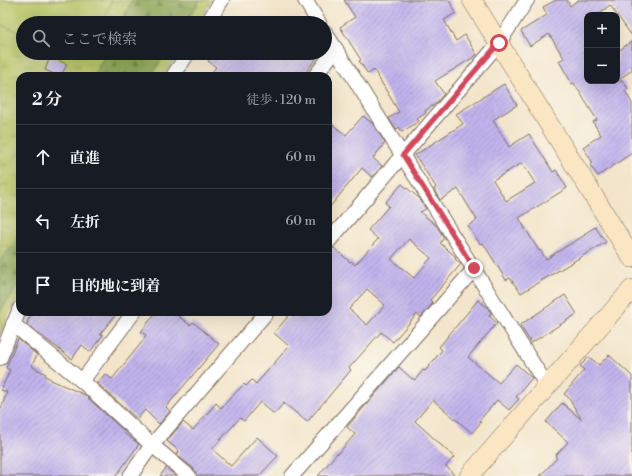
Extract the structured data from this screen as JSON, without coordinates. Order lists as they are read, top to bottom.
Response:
{
  "page": {
    "map_buttons": ["+", "−"],
    "search": "ここで検索",
    "heading": ["2 分", "徒歩 · 120 m"],
    "list": [
      ["直進", "60 m"],
      ["左折", "60 m"],
      "目的地に到着"
    ]
  }
}
